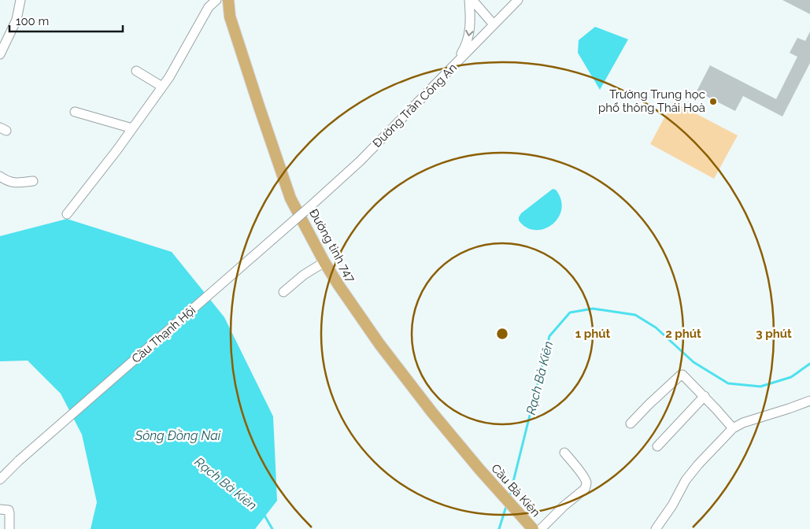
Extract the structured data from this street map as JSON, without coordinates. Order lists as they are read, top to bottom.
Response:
{
  "streets": {
    "main road": ["Đường tỉnh 747", "Cầu Bà Kiên"],
    "street": ["Đường Trần Công An", "Cầu Thạnh Hội"]
  },
  "crossings": [
    ["Đường Trần Công An", "Cầu Thạnh Hội"],
    ["Đường tỉnh 747", "Cầu Bà Kiên"]
  ],
  "water": ["Rạch Bà Kiên", "Sông Đồng Nai"],
  "places": ["Trường Trung học phổ thông Thái Hoà"],
  "scale_bar": "100 m",
  "rings": ["1 phút", "2 phút", "3 phút"]
}
